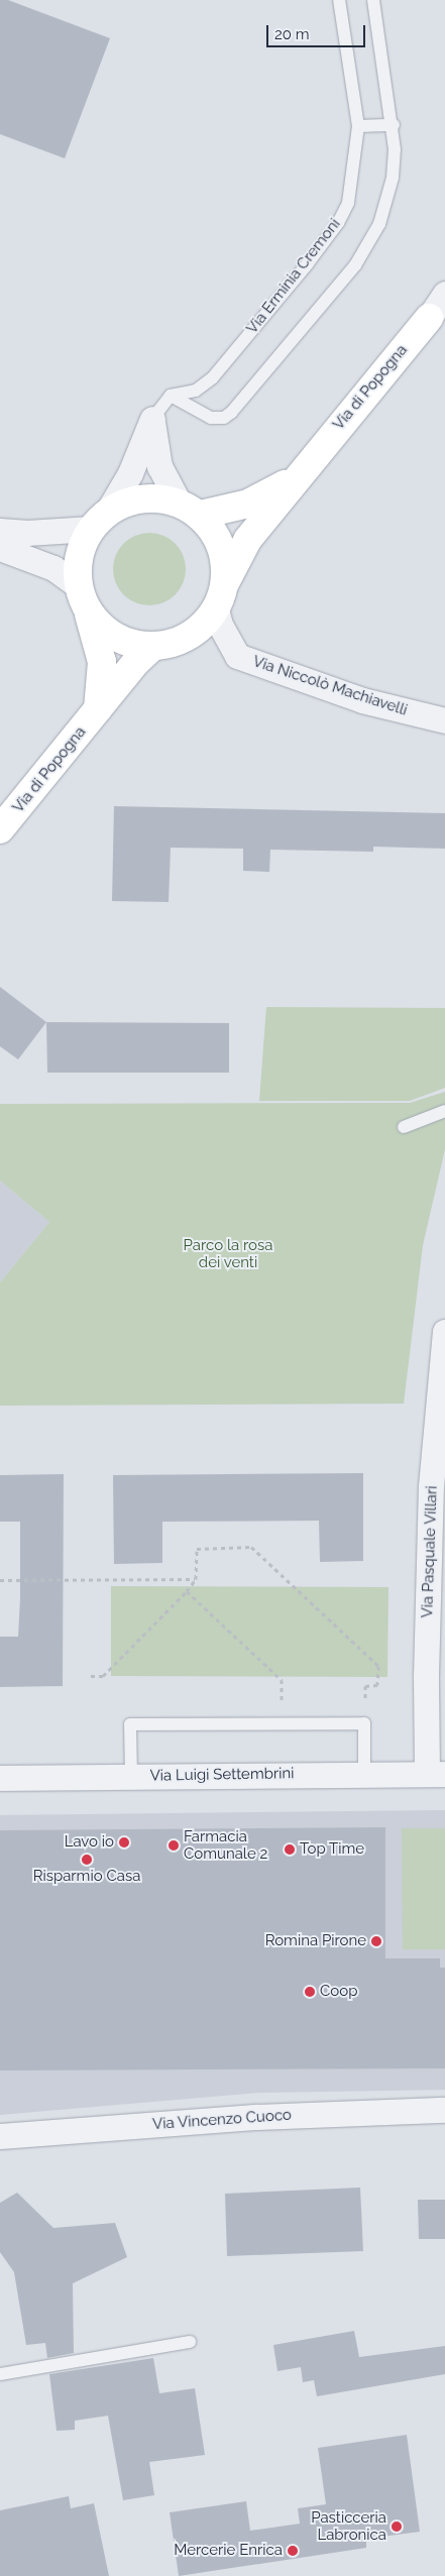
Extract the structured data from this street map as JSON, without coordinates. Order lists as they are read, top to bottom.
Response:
{
  "streets": {
    "main road": ["Via di Popogna"],
    "street": [
      "Via Niccolò Machiavelli",
      "Via Pasquale Villari",
      "Via Luigi Settembrini",
      "Via Vincenzo Cuoco"
    ],
    "lane": ["Via Erminia Cremoni"]
  },
  "crossings": [
    ["Via di Popogna", "Via Niccolò Machiavelli"],
    ["Via Pasquale Villari", "Via Luigi Settembrini"]
  ],
  "parks": ["Parco la rosa dei venti"],
  "places": [
    "Lavo io",
    "Farmacia Comunale 2",
    "Top Time",
    "Risparmio Casa",
    "Romina Pirone",
    "Coop",
    "Pasticceria Labronica",
    "Mercerie Enrica"
  ],
  "scale_bar": "20 m"
}
